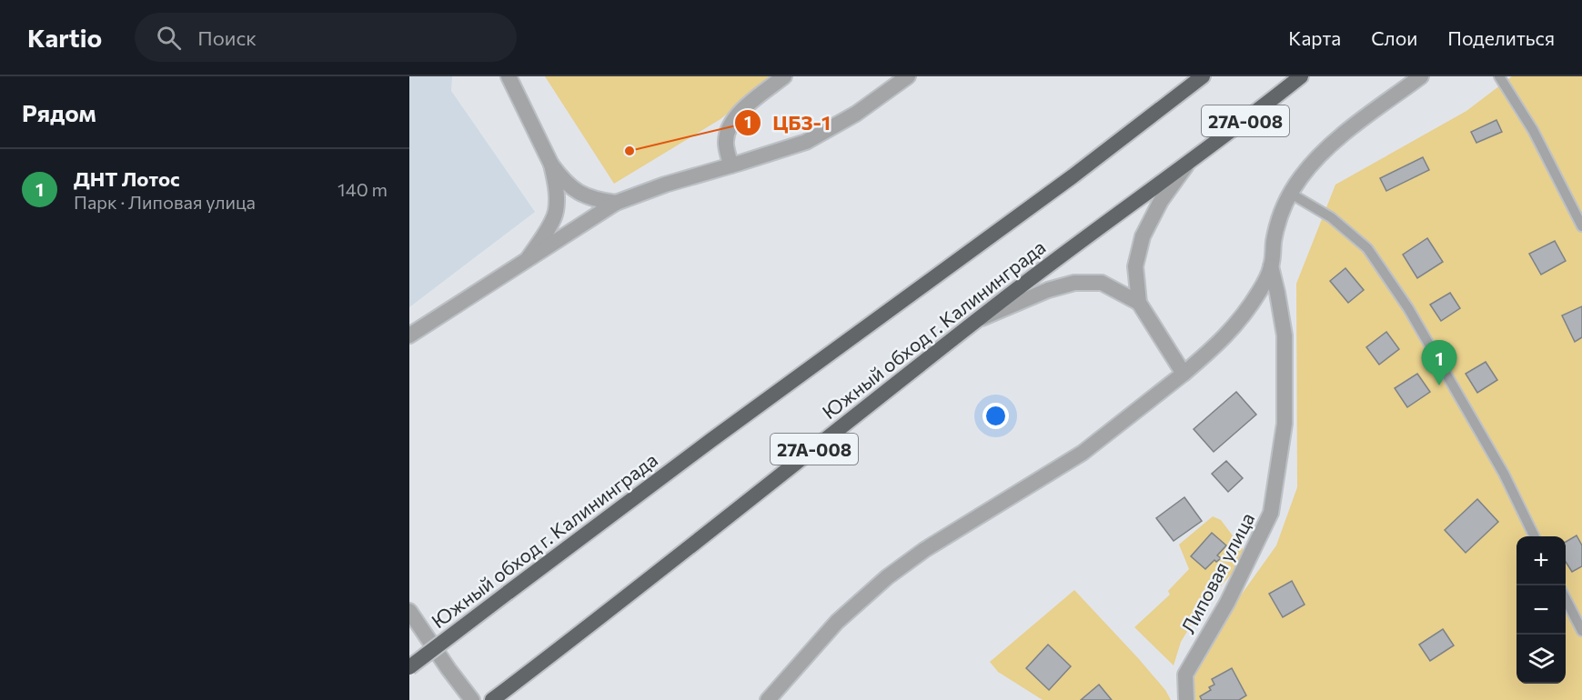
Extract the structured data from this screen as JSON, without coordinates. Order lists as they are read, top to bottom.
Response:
{
  "streets": {
    "highway": ["27А-008", "Южный обход г. Калининграда"],
    "street": ["Липовая улица"]
  },
  "places": ["ЦБЗ-1"],
  "page": {
    "header": "Kartio",
    "search": "Поиск",
    "nav": ["Карта", "Слои", "Поделиться"],
    "heading": "Рядом",
    "list": [
      {
        "mark": "1",
        "name": "ДНТ Лотос",
        "note": "Парк · Липовая улица",
        "value": "140 m"
      }
    ],
    "pins": "1",
    "map_buttons": ["+", "−"]
  }
}
